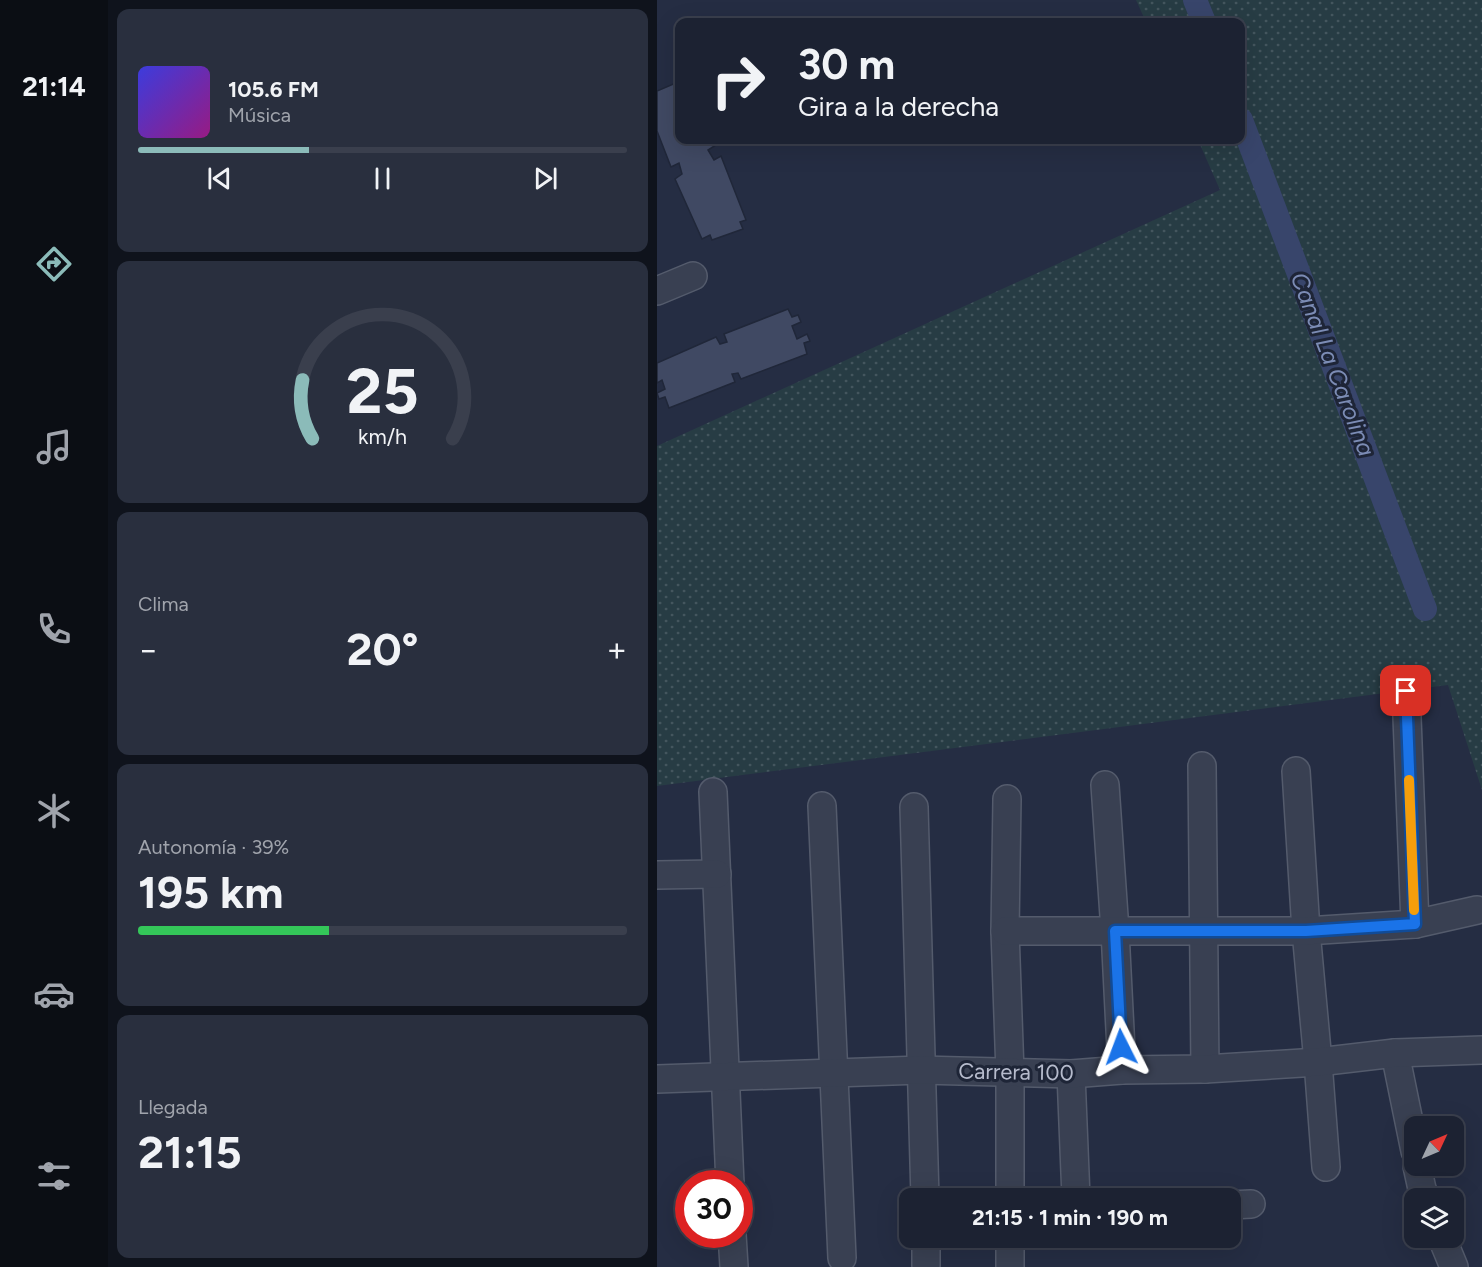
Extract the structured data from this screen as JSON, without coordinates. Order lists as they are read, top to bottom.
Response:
{
  "streets": {
    "street": ["Carrera 100"]
  },
  "water": ["Canal La Carolina"],
  "north": "top right",
  "page": {
    "tabs": "21:14",
    "turn": ["30 m", "Gira a la derecha"],
    "song": ["105.6 FM", "Música"],
    "tile": [
      "Clima",
      ["Autonomía · 39%", "195 km"],
      ["Llegada", "21:15"]
    ],
    "heat": ["−", "20°", "+"],
    "limit": "30",
    "trip": "21:15 · 1 min · 190 m",
    "gauge": ["25", "km/h"]
  }
}
